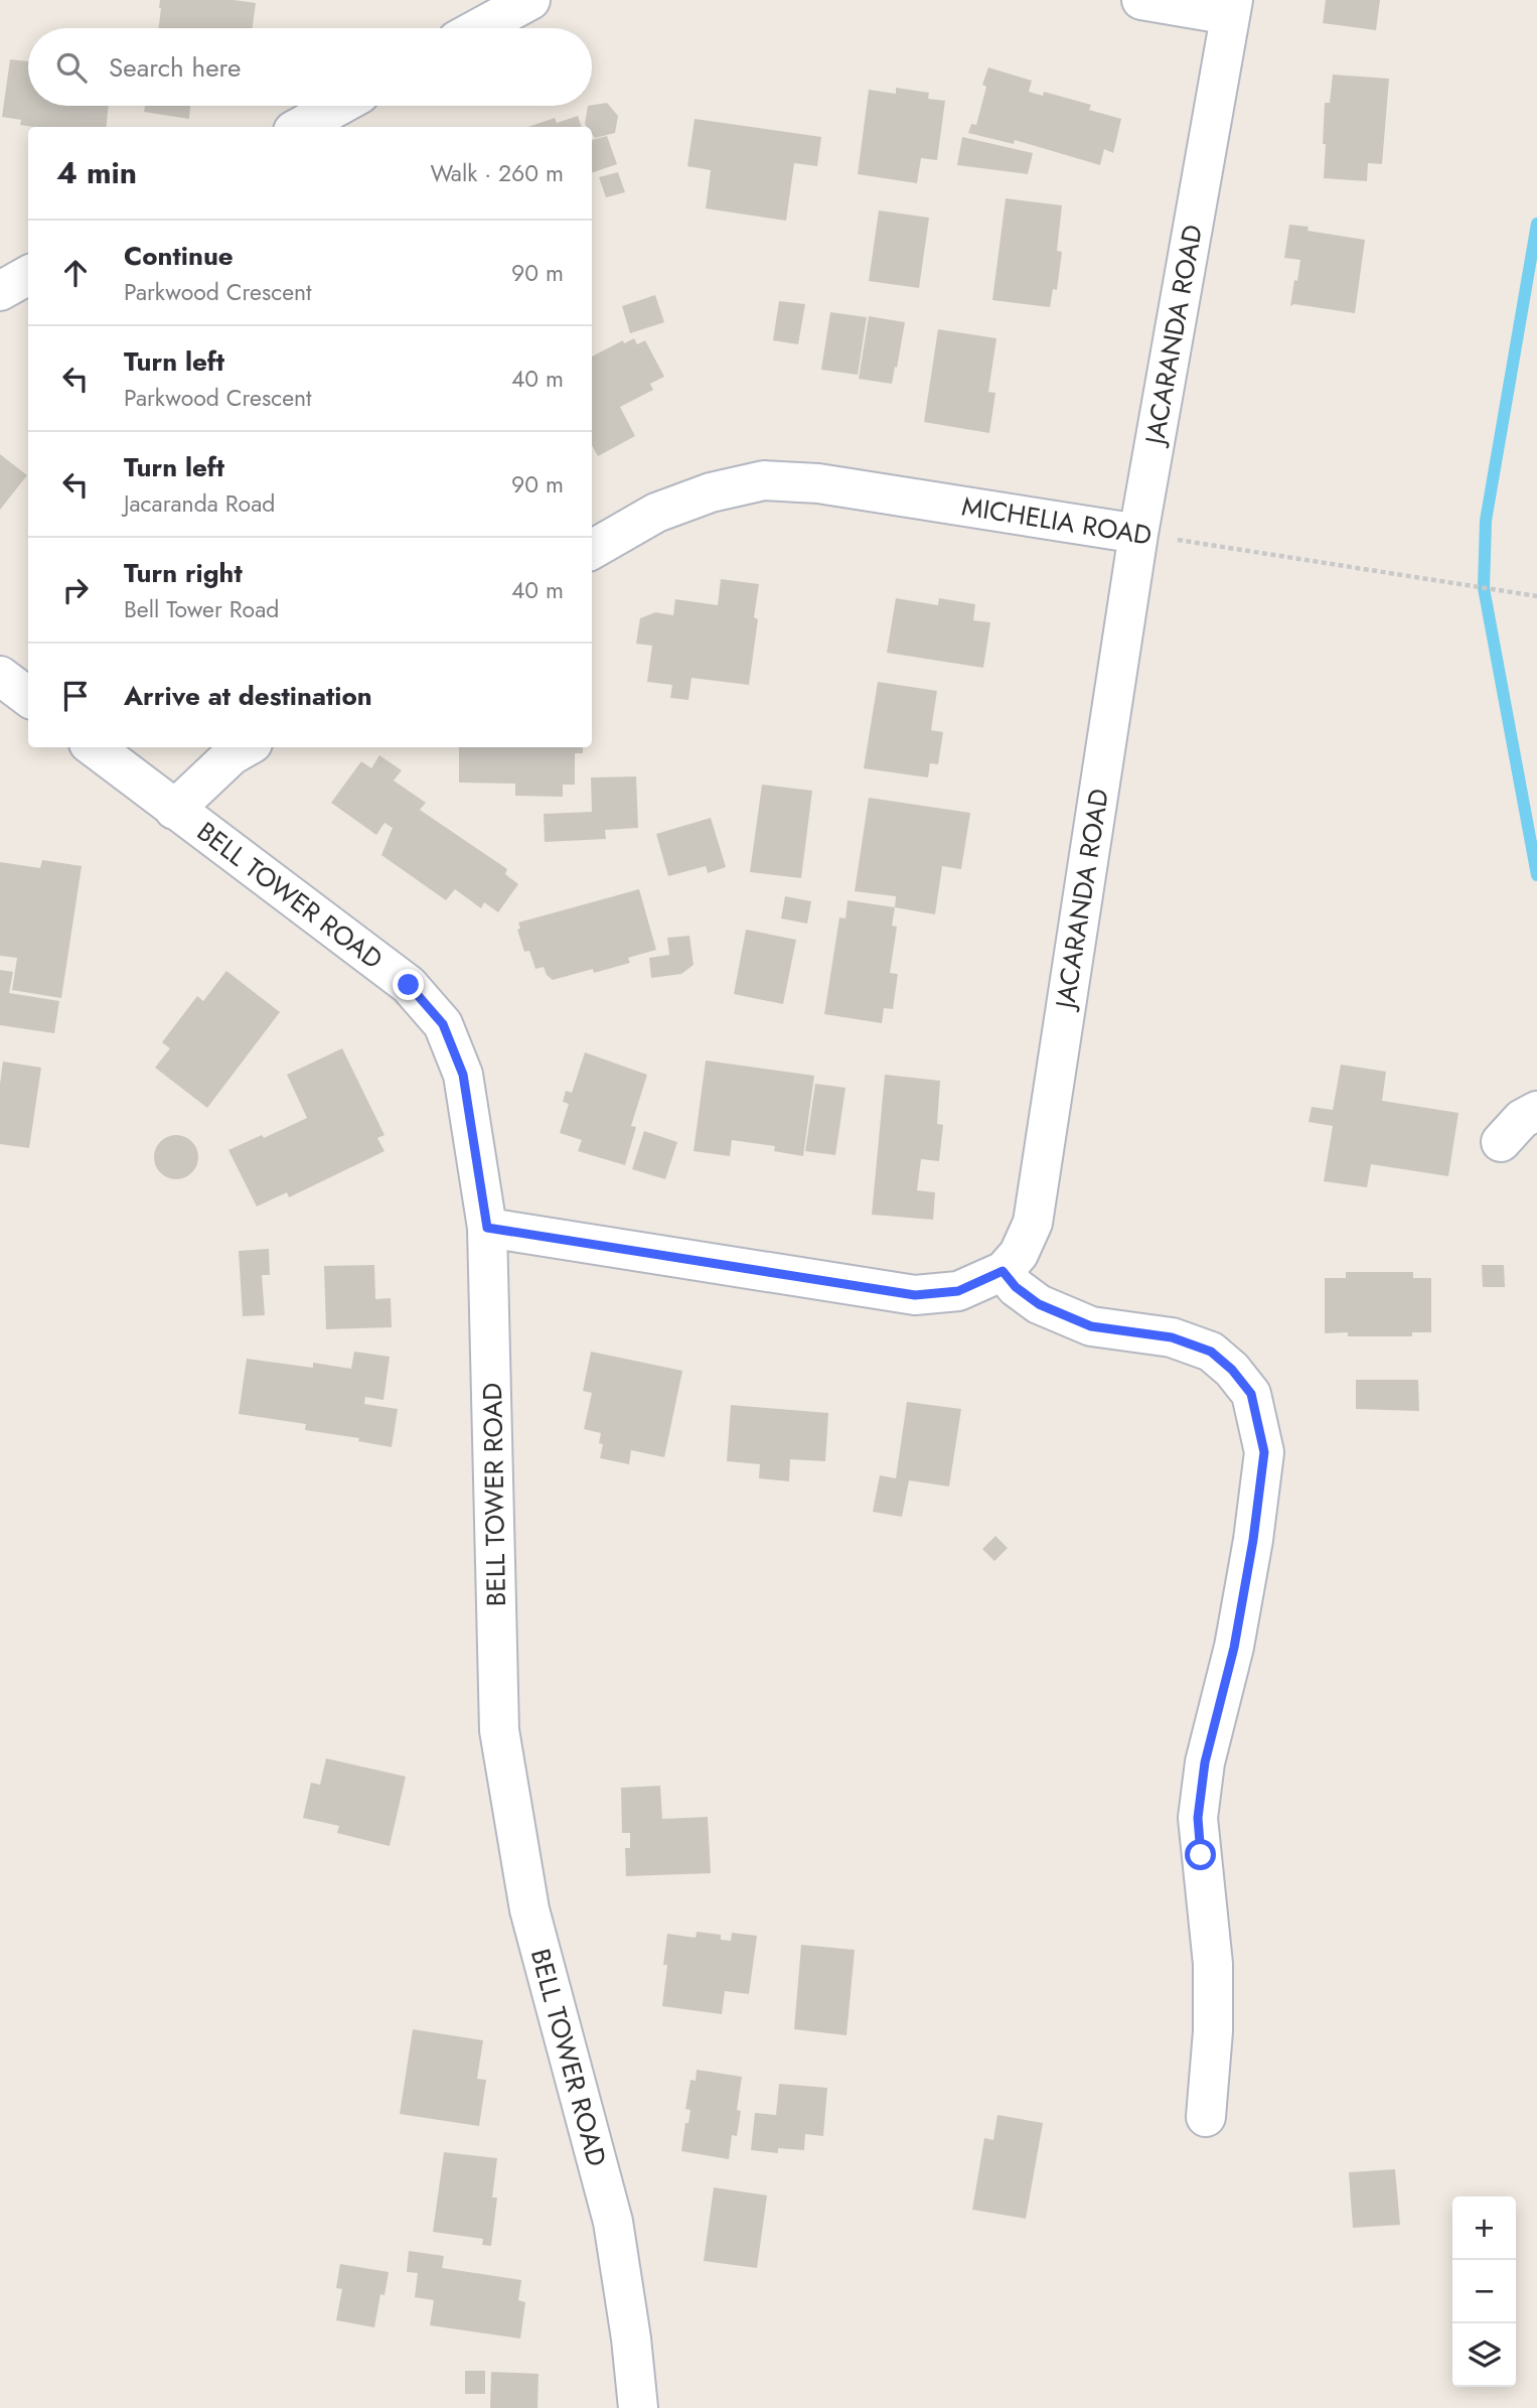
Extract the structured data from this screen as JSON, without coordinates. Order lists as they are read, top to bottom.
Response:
{
  "streets": {
    "street": ["JACARANDA ROAD", "MICHELIA ROAD", "BELL TOWER ROAD"]
  },
  "crossings": [
    ["JACARANDA ROAD", "MICHELIA ROAD"],
    ["JACARANDA ROAD", "BELL TOWER ROAD"]
  ],
  "page": {
    "search": "Search here",
    "heading": ["4 min", "Walk · 260 m"],
    "list": [
      ["Continue", "Parkwood Crescent", "90 m"],
      ["Turn left", "Parkwood Crescent", "40 m"],
      ["Turn left", "Jacaranda Road", "90 m"],
      ["Turn right", "Bell Tower Road", "40 m"],
      "Arrive at destination"
    ],
    "map_buttons": ["+", "−"]
  }
}
